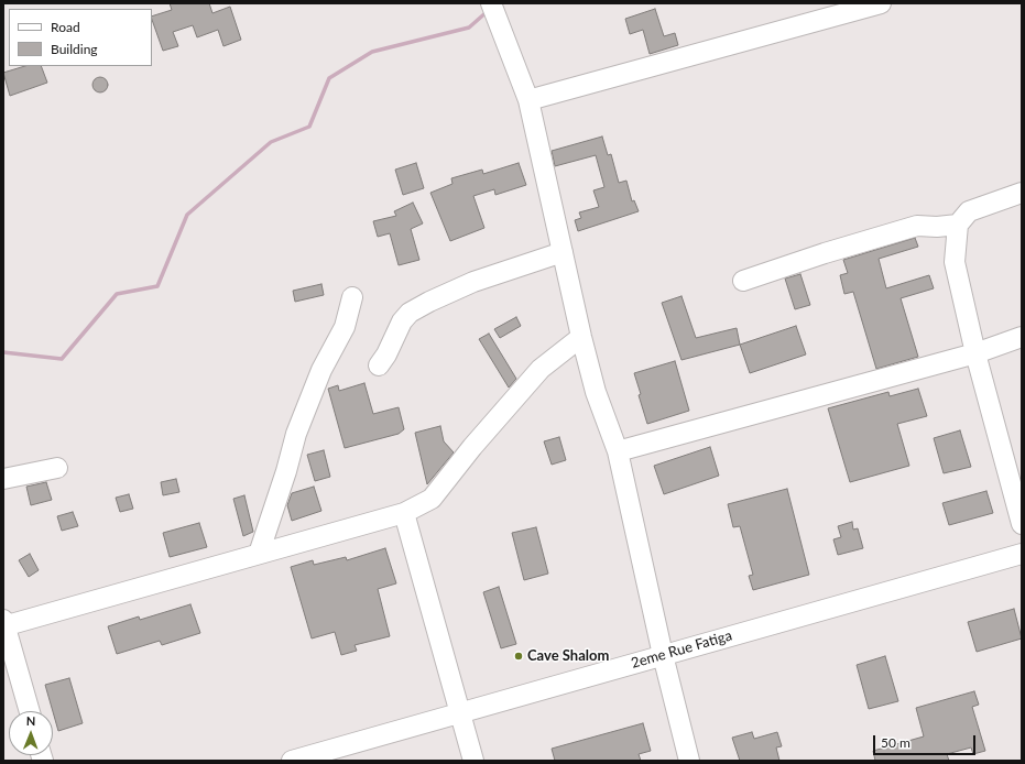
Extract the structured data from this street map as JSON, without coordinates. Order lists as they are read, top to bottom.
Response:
{
  "streets": {
    "street": ["2eme Rue Fatiga"]
  },
  "places": ["Cave Shalom"],
  "legend": ["Road", "Building"],
  "scale_bar": "50 m",
  "north": "top"
}
